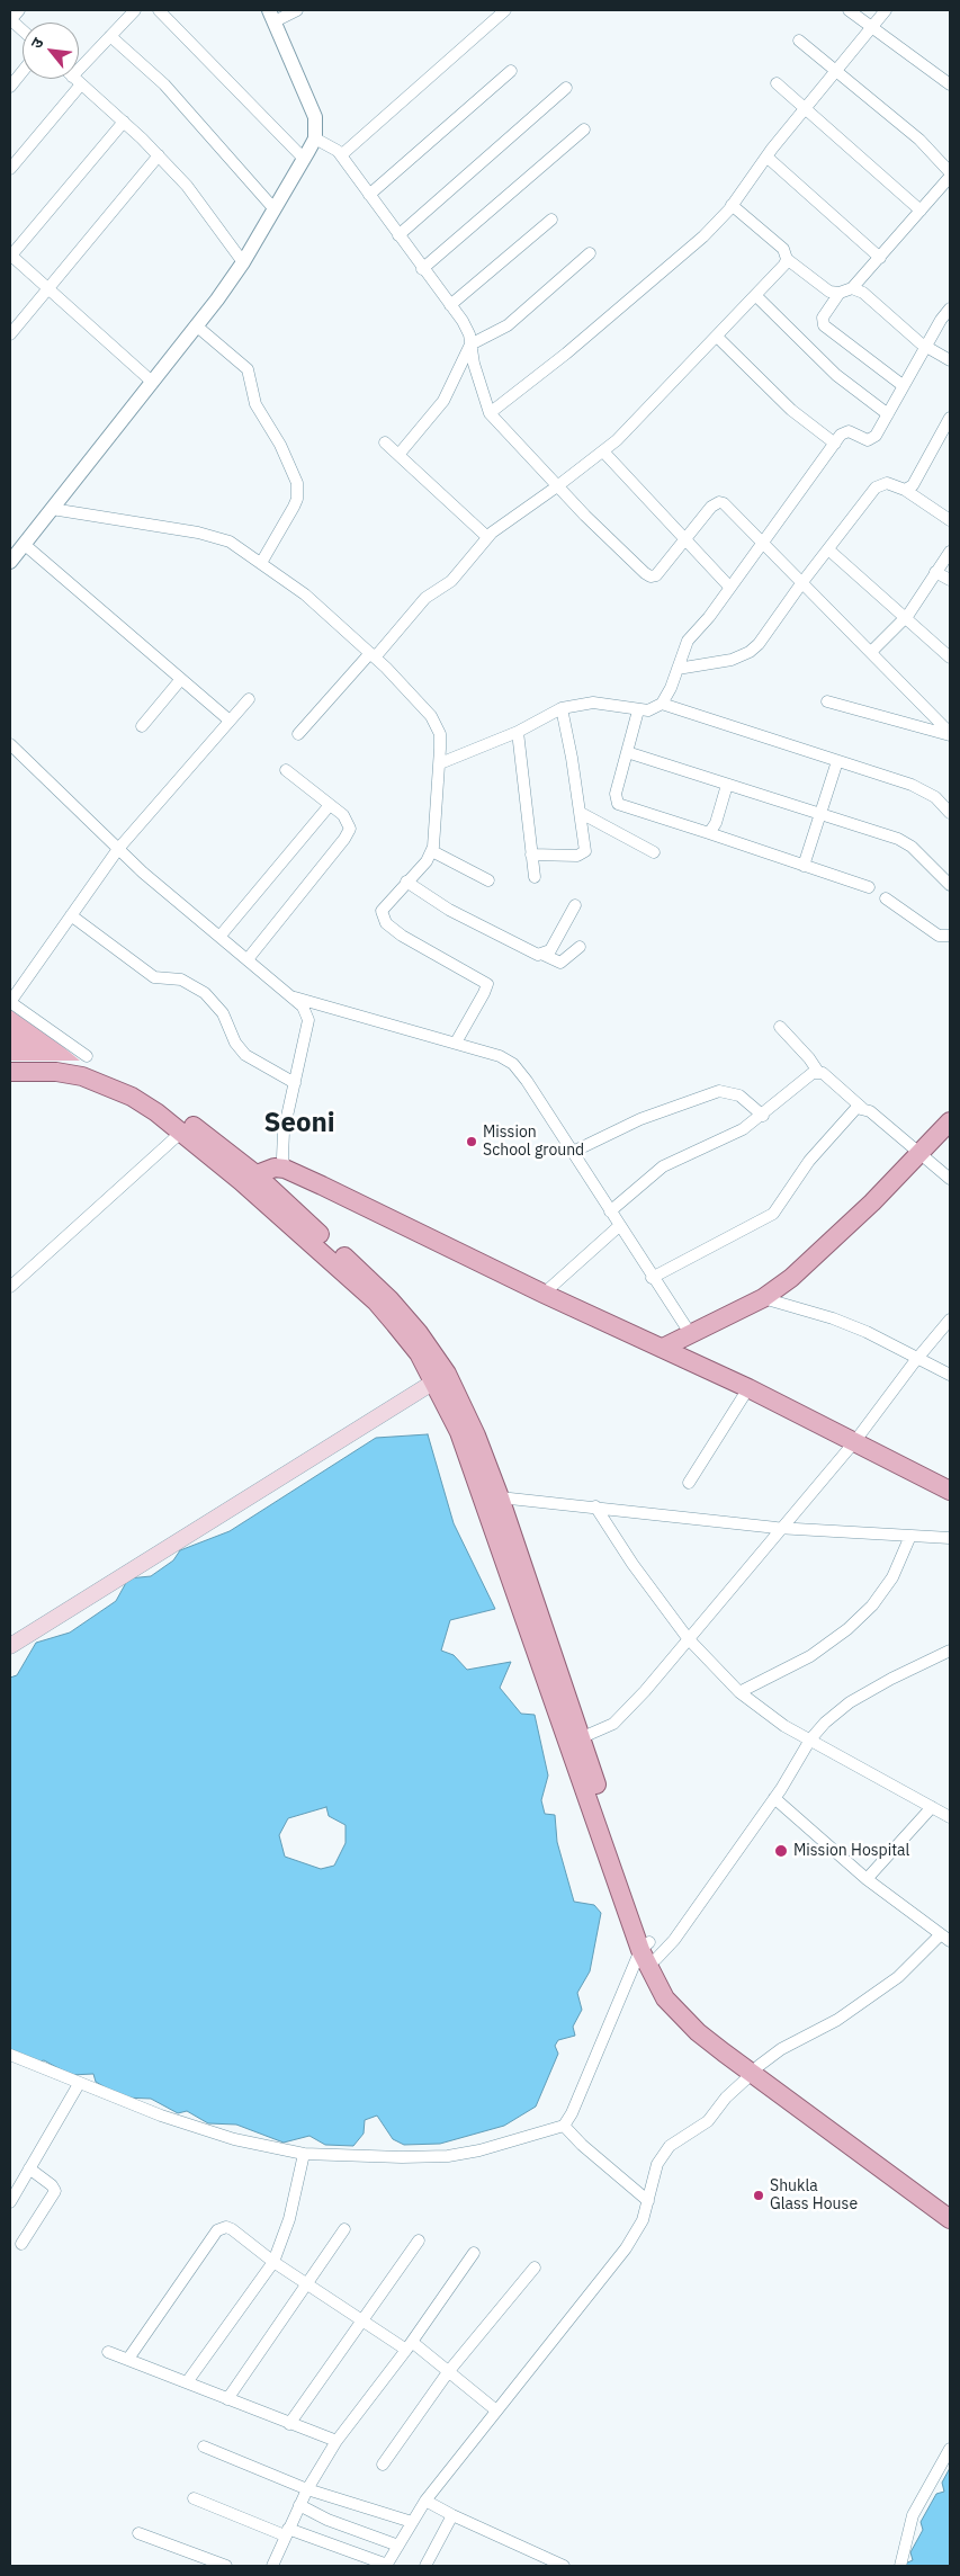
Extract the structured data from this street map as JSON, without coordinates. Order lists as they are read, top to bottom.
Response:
{
  "districts": ["Seoni"],
  "places": ["Mission School ground", "Mission Hospital", "Shukla Glass House"],
  "north": "top left"
}
